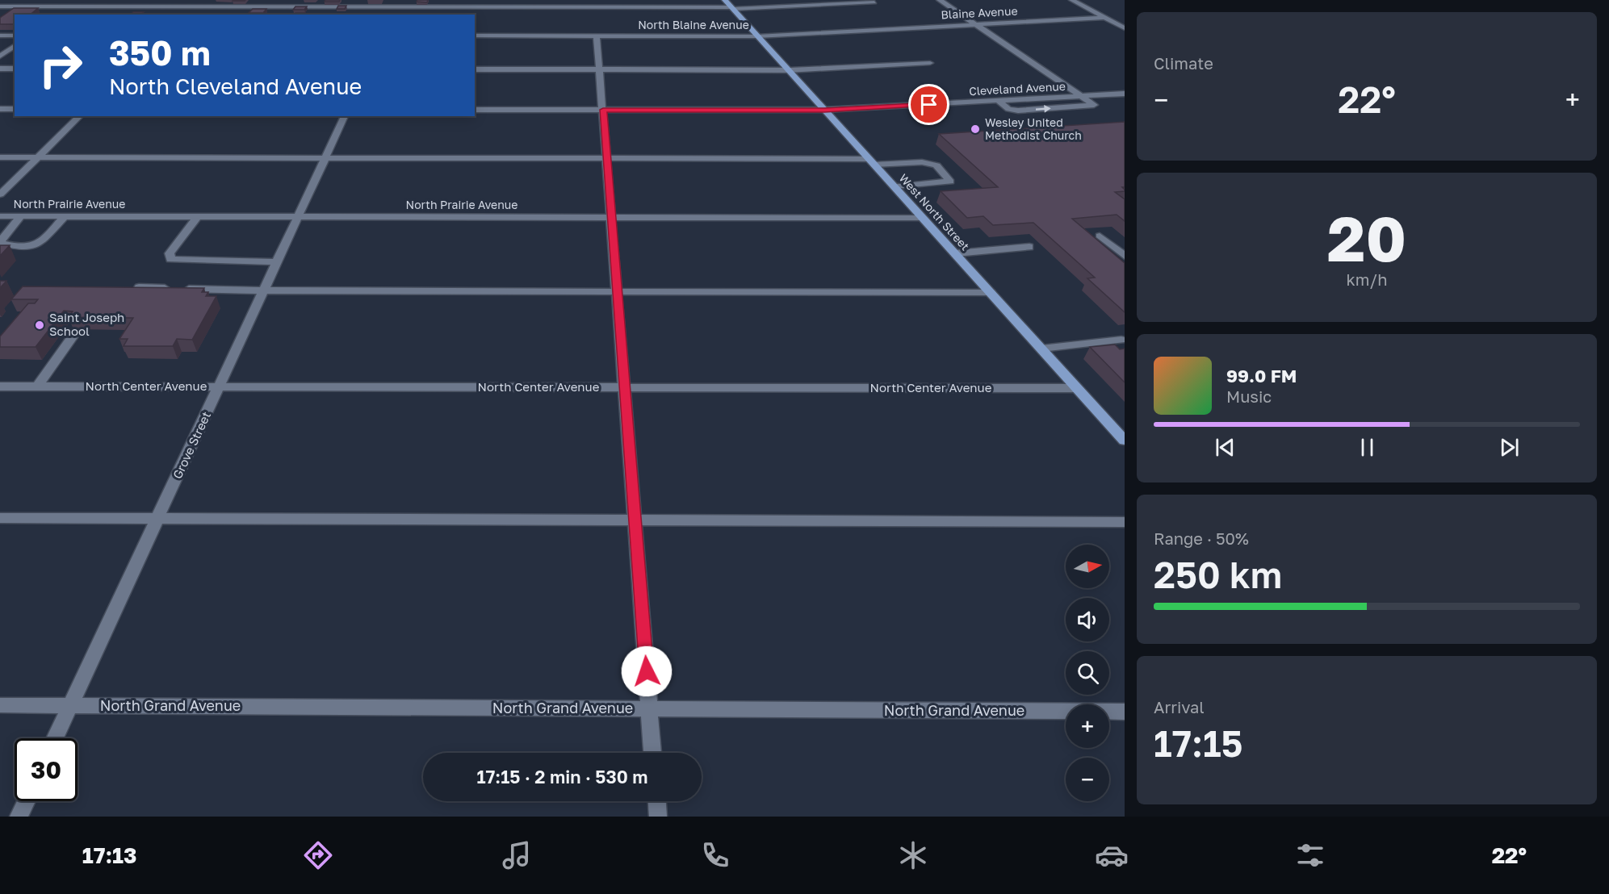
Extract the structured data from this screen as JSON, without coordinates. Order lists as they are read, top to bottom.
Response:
{
  "streets": {
    "main road": ["West North Street"],
    "street": [
      "Blaine Avenue",
      "North Blaine Avenue",
      "Cleveland Avenue",
      "North Prairie Avenue",
      "North Center Avenue",
      "Grove Street",
      "North Grand Avenue"
    ]
  },
  "crossings": [
    ["Blaine Avenue", "North Blaine Avenue"],
    ["North Blaine Avenue", "West North Street"],
    ["Cleveland Avenue", "West North Street"],
    ["North Prairie Avenue", "West North Street"],
    ["North Prairie Avenue", "Grove Street"],
    ["West North Street", "North Center Avenue"],
    ["North Center Avenue", "Grove Street"],
    ["Grove Street", "North Grand Avenue"]
  ],
  "places": ["Wesley United Methodist Church", "Saint Joseph School"],
  "north": "right",
  "page": {
    "tile": [
      "Climate",
      ["20", "km/h"],
      ["Range · 50%", "250 km"],
      ["Arrival", "17:15"]
    ],
    "turn": ["350 m", "North Cleveland Avenue"],
    "heat": ["−", "22°", "+"],
    "song": ["99.0 FM", "Music"],
    "map_buttons": ["+", "−"],
    "limit": "30",
    "trip": "17:15 · 2 min · 530 m",
    "tabs": ["17:13", "22°"]
  }
}
